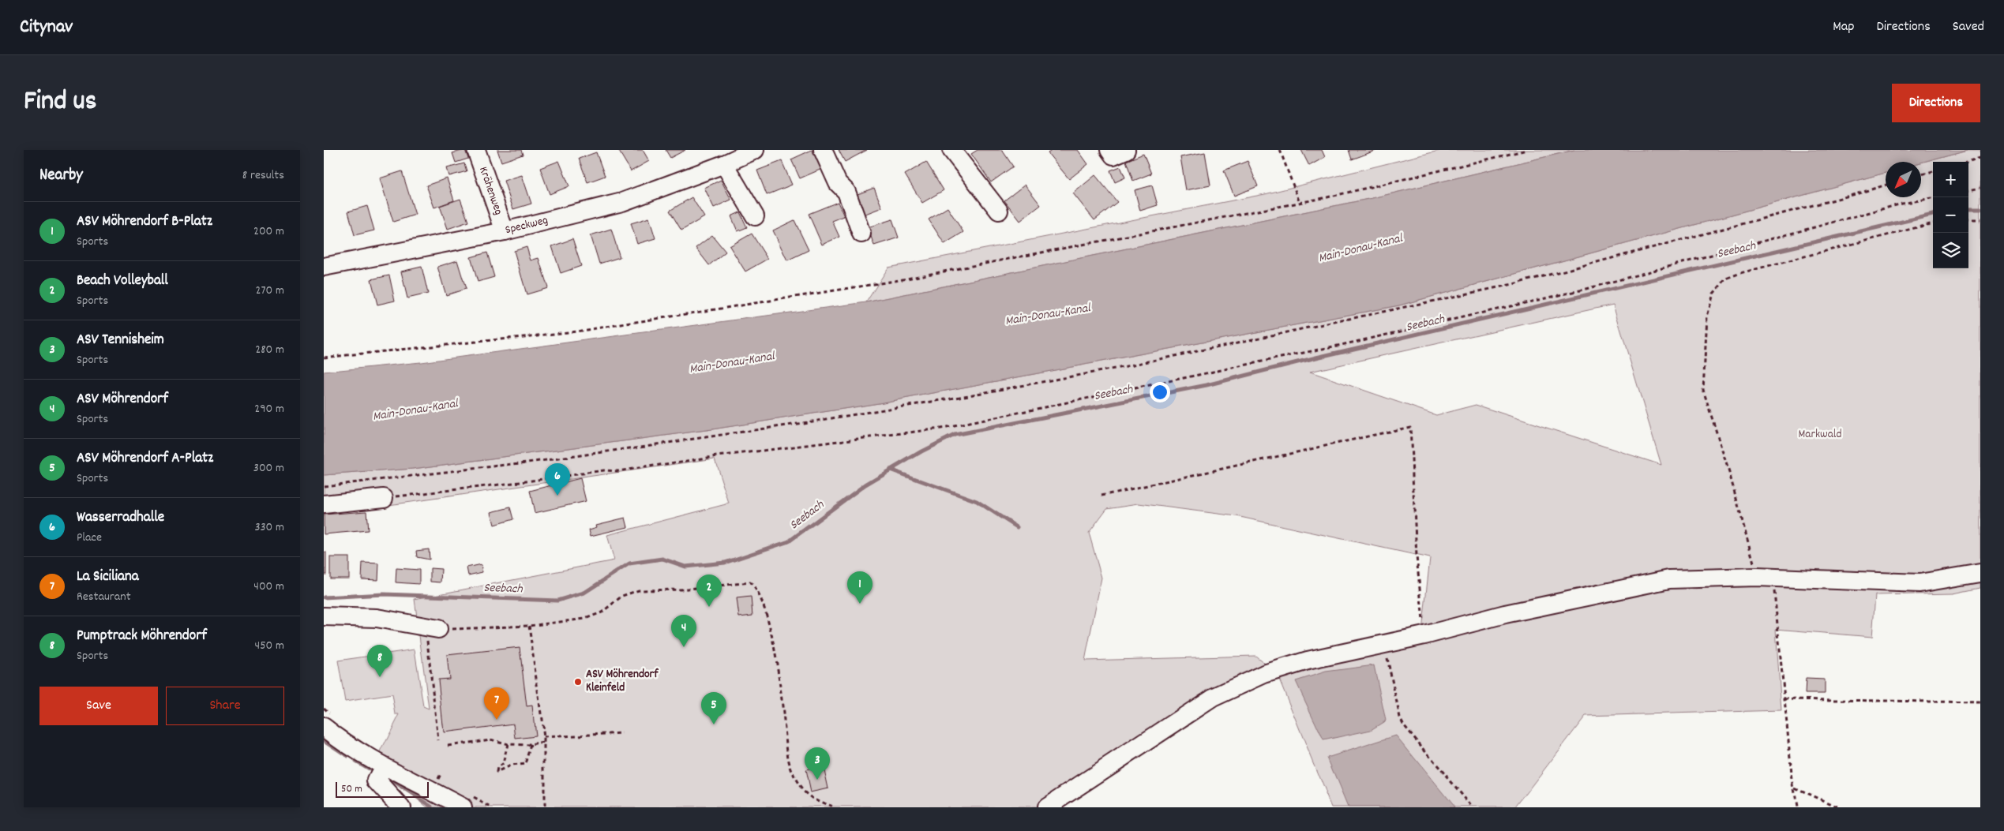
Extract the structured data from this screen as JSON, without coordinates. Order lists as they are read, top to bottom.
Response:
{
  "streets": {
    "street": ["Krähenweg", "Speckweg"]
  },
  "crossings": [
    ["Krähenweg", "Speckweg"]
  ],
  "water": ["Main-Donau-Kanal", "Seebach"],
  "parks": ["Markwald"],
  "places": ["ASV Möhrendorf Kleinfeld"],
  "scale_bar": "50 m",
  "north": "bottom left",
  "page": {
    "header": "Citynav",
    "nav": ["Map", "Directions", "Saved"],
    "title": "Find us",
    "buttons": [
      "Directions",
      ["Save", "Share"]
    ],
    "heading": ["Nearby", "8 results"],
    "map_buttons": ["+", "−"],
    "list": [
      {
        "mark": "1",
        "name": "ASV Möhrendorf B-Platz",
        "note": "Sports",
        "value": "200 m"
      },
      {
        "mark": "2",
        "name": "Beach Volleyball",
        "note": "Sports",
        "value": "270 m"
      },
      {
        "mark": "3",
        "name": "ASV Tennisheim",
        "note": "Sports",
        "value": "280 m"
      },
      {
        "mark": "4",
        "name": "ASV Möhrendorf",
        "note": "Sports",
        "value": "290 m"
      },
      {
        "mark": "5",
        "name": "ASV Möhrendorf A-Platz",
        "note": "Sports",
        "value": "300 m"
      },
      {
        "mark": "6",
        "name": "Wasserradhalle",
        "note": "Place",
        "value": "330 m"
      },
      {
        "mark": "7",
        "name": "La Siciliana",
        "note": "Restaurant",
        "value": "400 m"
      },
      {
        "mark": "8",
        "name": "Pumptrack Möhrendorf",
        "note": "Sports",
        "value": "450 m"
      }
    ],
    "pins": [
      "6",
      "1",
      "2",
      "4",
      "8",
      "7",
      "5",
      "3"
    ],
    "scale": "50 m"
  }
}
